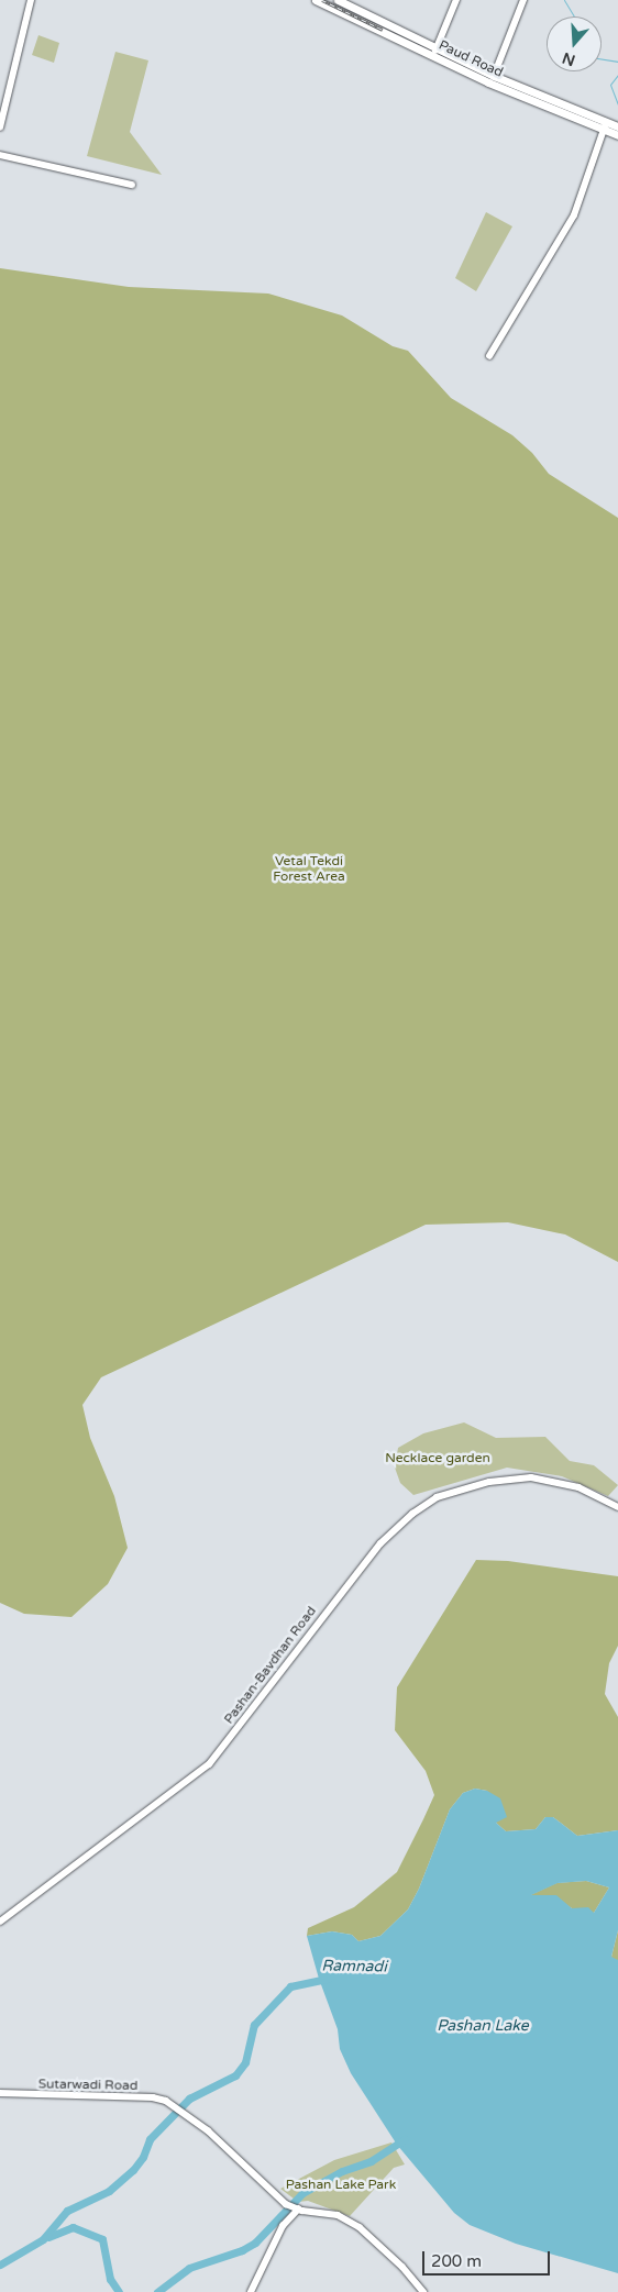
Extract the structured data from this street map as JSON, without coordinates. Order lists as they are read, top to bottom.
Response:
{
  "streets": {
    "main road": ["Paud Road", "Pashan-Bavdhan Road"],
    "street": ["Sutarwadi Road"]
  },
  "water": ["Ramnadi", "Pashan Lake"],
  "parks": ["Vetal Tekdi Forest Area", "Necklace garden", "Pashan Lake Park"],
  "scale_bar": "200 m",
  "north": "bottom"
}
